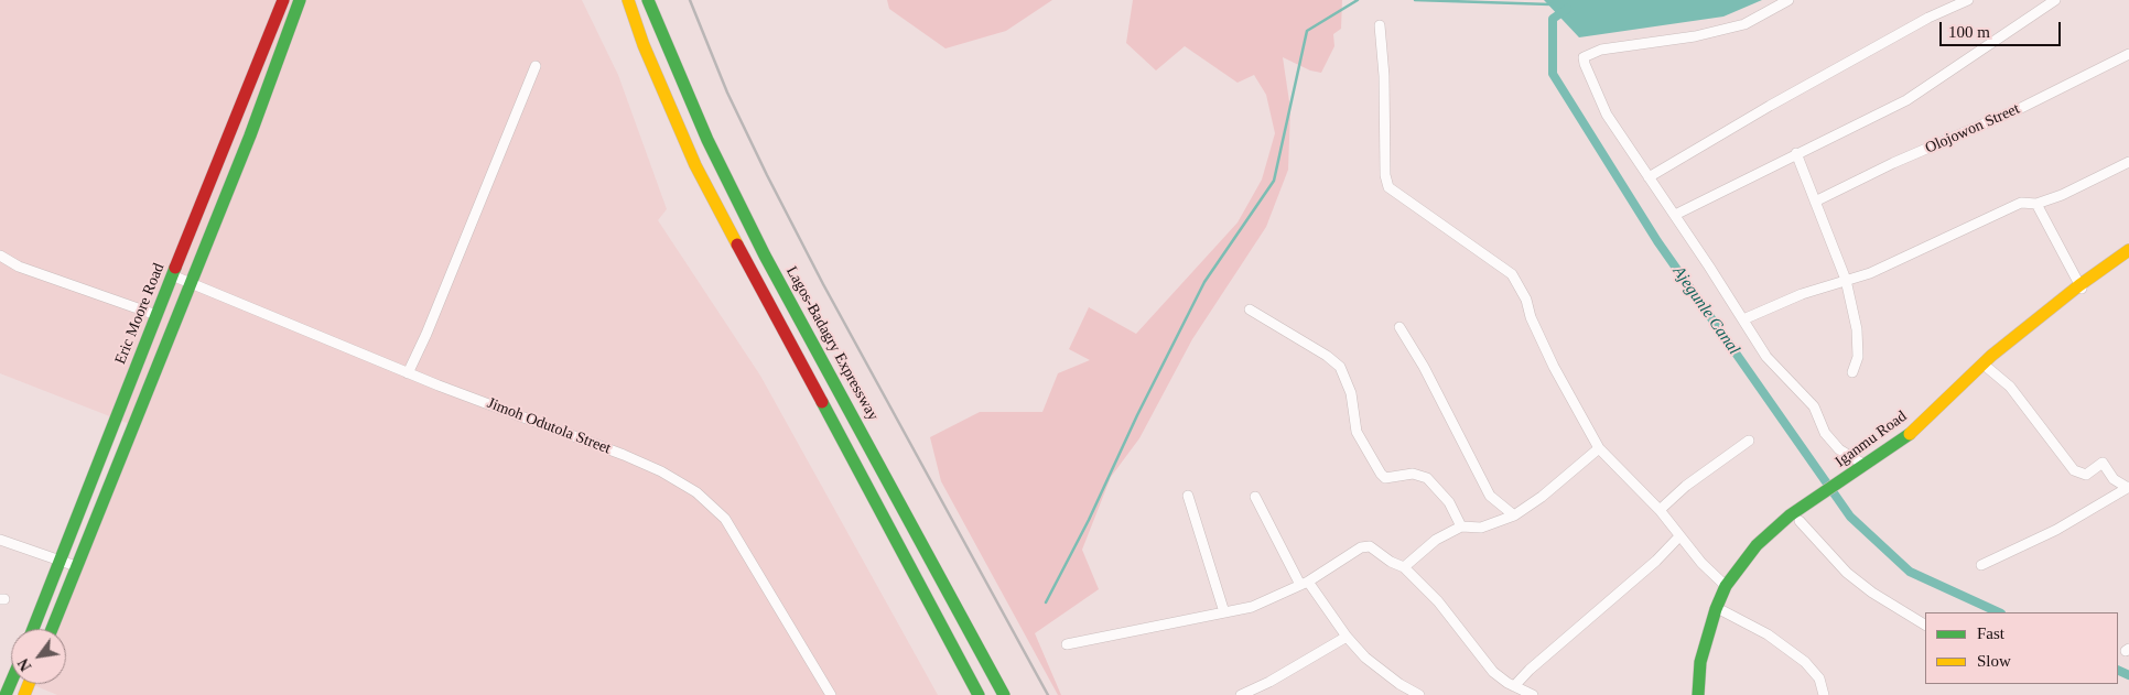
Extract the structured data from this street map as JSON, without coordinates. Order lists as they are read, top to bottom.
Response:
{
  "streets": {
    "main road": ["Eric Moore Road", "Lagos-Badagry Expressway", "Iganmu Road"],
    "street": ["Olojowon Street", "Jimoh Odutola Street"]
  },
  "crossings": [
    ["Eric Moore Road", "Jimoh Odutola Street"]
  ],
  "water": ["Ajegunle Canal"],
  "legend": ["Fast", "Slow"],
  "scale_bar": "100 m",
  "north": "bottom left"
}
